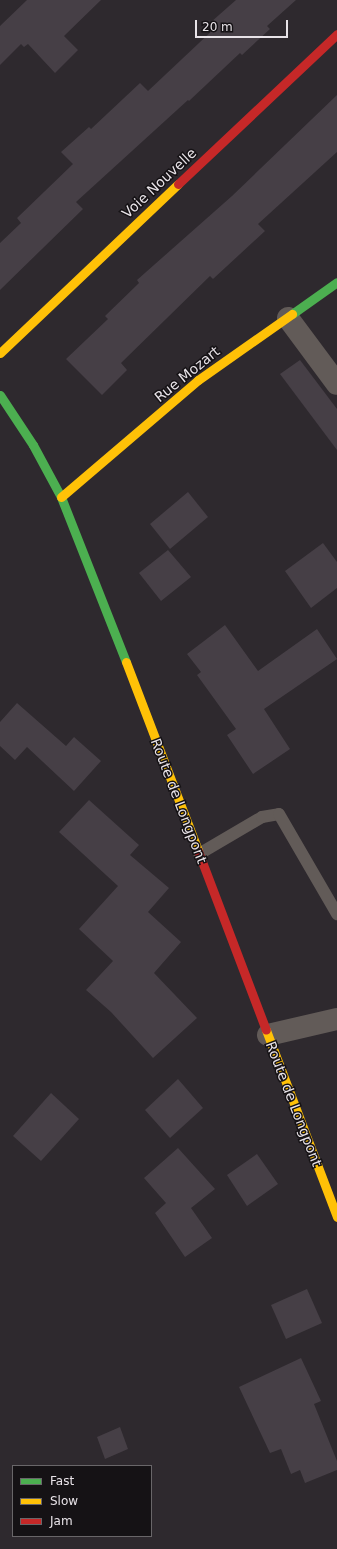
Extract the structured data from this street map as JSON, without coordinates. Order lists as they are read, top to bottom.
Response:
{
  "streets": {
    "main road": ["Voie Nouvelle", "Rue Mozart", "Route de Longpont"]
  },
  "crossings": [
    ["Rue Mozart", "Route de Longpont"]
  ],
  "legend": ["Fast", "Slow", "Jam"],
  "scale_bar": "20 m"
}
